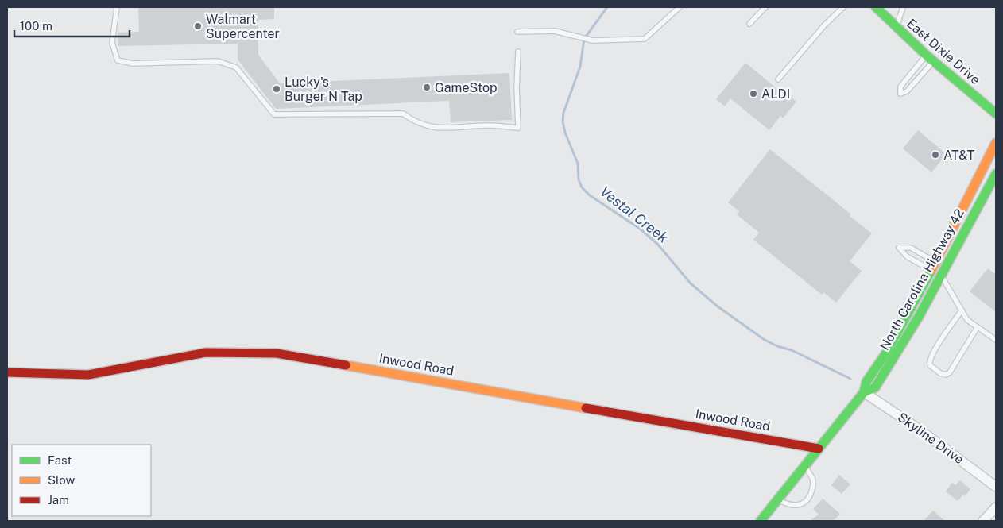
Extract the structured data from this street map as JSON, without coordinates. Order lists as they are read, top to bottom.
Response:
{
  "streets": {
    "main road": ["East Dixie Drive", "North Carolina Highway 42", "Inwood Road"],
    "street": ["Skyline Drive"]
  },
  "crossings": [
    ["North Carolina Highway 42", "Skyline Drive"]
  ],
  "water": ["Vestal Creek"],
  "places": [
    "Walmart Supercenter",
    "GameStop",
    "Lucky's Burger N Tap",
    "ALDI",
    "AT&T"
  ],
  "legend": ["Fast", "Slow", "Jam"],
  "scale_bar": "100 m"
}
